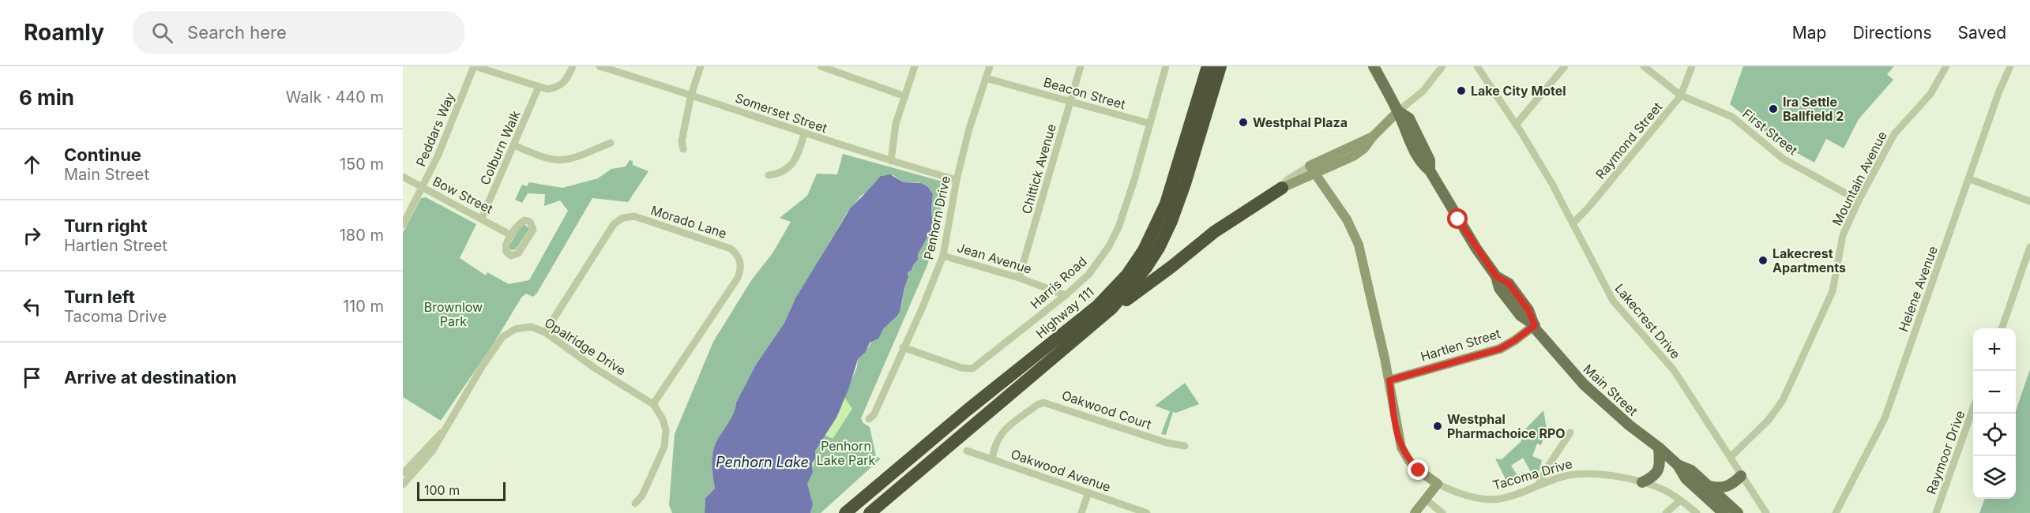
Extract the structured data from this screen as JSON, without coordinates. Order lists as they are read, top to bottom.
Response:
{
  "streets": {
    "highway": ["Highway 111"],
    "main road": ["Main Street"],
    "street": [
      "Beacon Street",
      "Somerset Street",
      "Peddars Way",
      "First Street",
      "Raymond Street",
      "Colburn Walk",
      "Chittick Avenue",
      "Mountain Avenue",
      "Bow Street",
      "Penhorn Drive",
      "Morado Lane",
      "Jean Avenue",
      "Harris Road",
      "Helene Avenue",
      "Lakecrest Drive",
      "Hartlen Street",
      "Opalridge Drive",
      "Oakwood Court",
      "Raymoor Drive",
      "Oakwood Avenue",
      "Tacoma Drive"
    ]
  },
  "crossings": [
    ["Beacon Street", "Chittick Avenue"],
    ["Beacon Street", "Penhorn Drive"],
    ["Beacon Street", "Harris Road"],
    ["Somerset Street", "Penhorn Drive"],
    ["Peddars Way", "Bow Street"],
    ["First Street", "Raymond Street"],
    ["First Street", "Mountain Avenue"],
    ["Raymond Street", "Lakecrest Drive"],
    ["Colburn Walk", "Bow Street"],
    ["Chittick Avenue", "Jean Avenue"],
    ["Mountain Avenue", "Lakecrest Drive"],
    ["Penhorn Drive", "Jean Avenue"],
    ["Penhorn Drive", "Harris Road"],
    ["Morado Lane", "Opalridge Drive"],
    ["Jean Avenue", "Harris Road"],
    ["Hartlen Street", "Main Street"],
    ["Hartlen Street", "Tacoma Drive"],
    ["Oakwood Court", "Oakwood Avenue"]
  ],
  "water": ["Penhorn Lake"],
  "parks": ["Brownlow Park", "Penhorn Lake Park"],
  "places": [
    "Lake City Motel",
    "Ira Settle Ballfield 2",
    "Westphal Plaza",
    "Lakecrest Apartments",
    "Westphal Pharmachoice RPO"
  ],
  "scale_bar": "100 m",
  "page": {
    "header": "Roamly",
    "search": "Search here",
    "nav": ["Map", "Directions", "Saved"],
    "heading": ["6 min", "Walk · 440 m"],
    "list": [
      ["Continue", "Main Street", "150 m"],
      ["Turn right", "Hartlen Street", "180 m"],
      ["Turn left", "Tacoma Drive", "110 m"],
      "Arrive at destination"
    ],
    "map_buttons": ["+", "−"],
    "scale": "100 m"
  }
}
